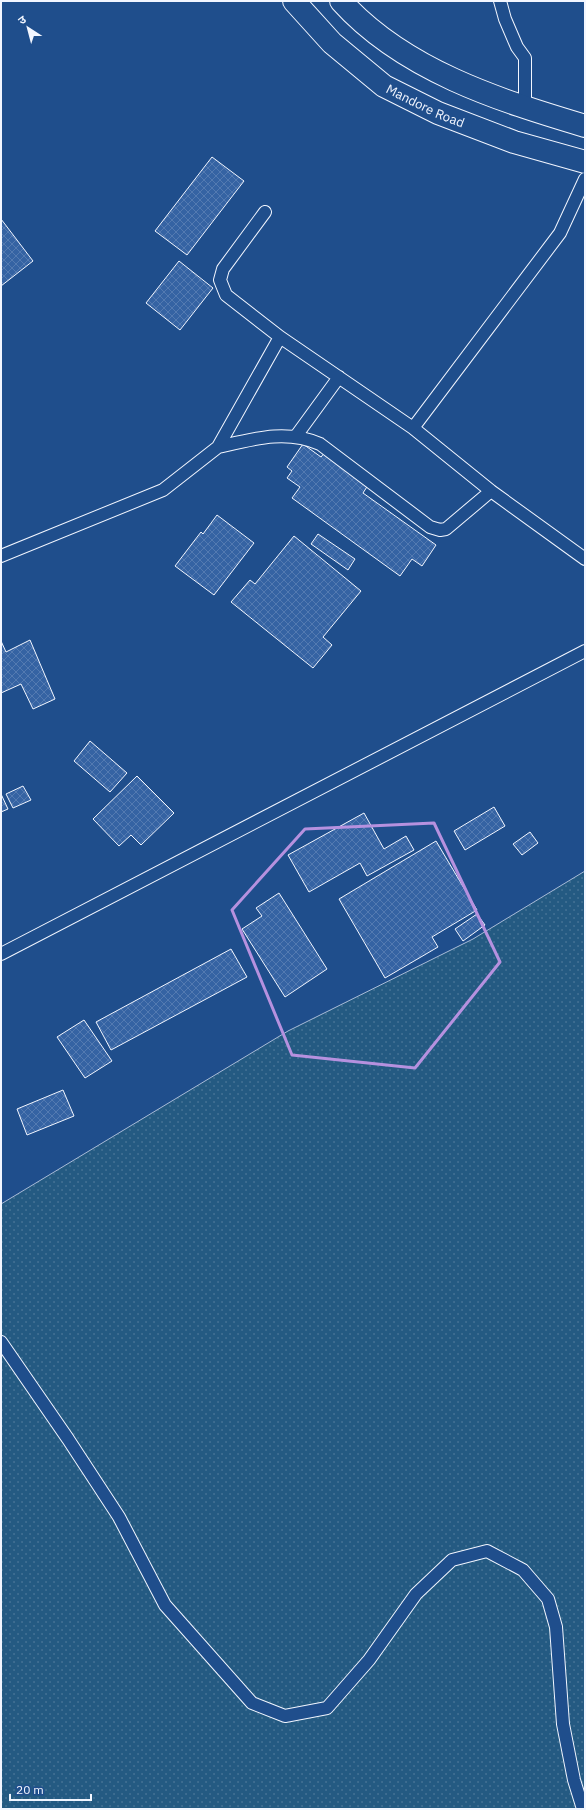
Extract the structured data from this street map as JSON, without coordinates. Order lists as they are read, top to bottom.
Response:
{
  "streets": {
    "highway": ["Mandore Road"]
  },
  "scale_bar": "20 m",
  "north": "top left"
}
